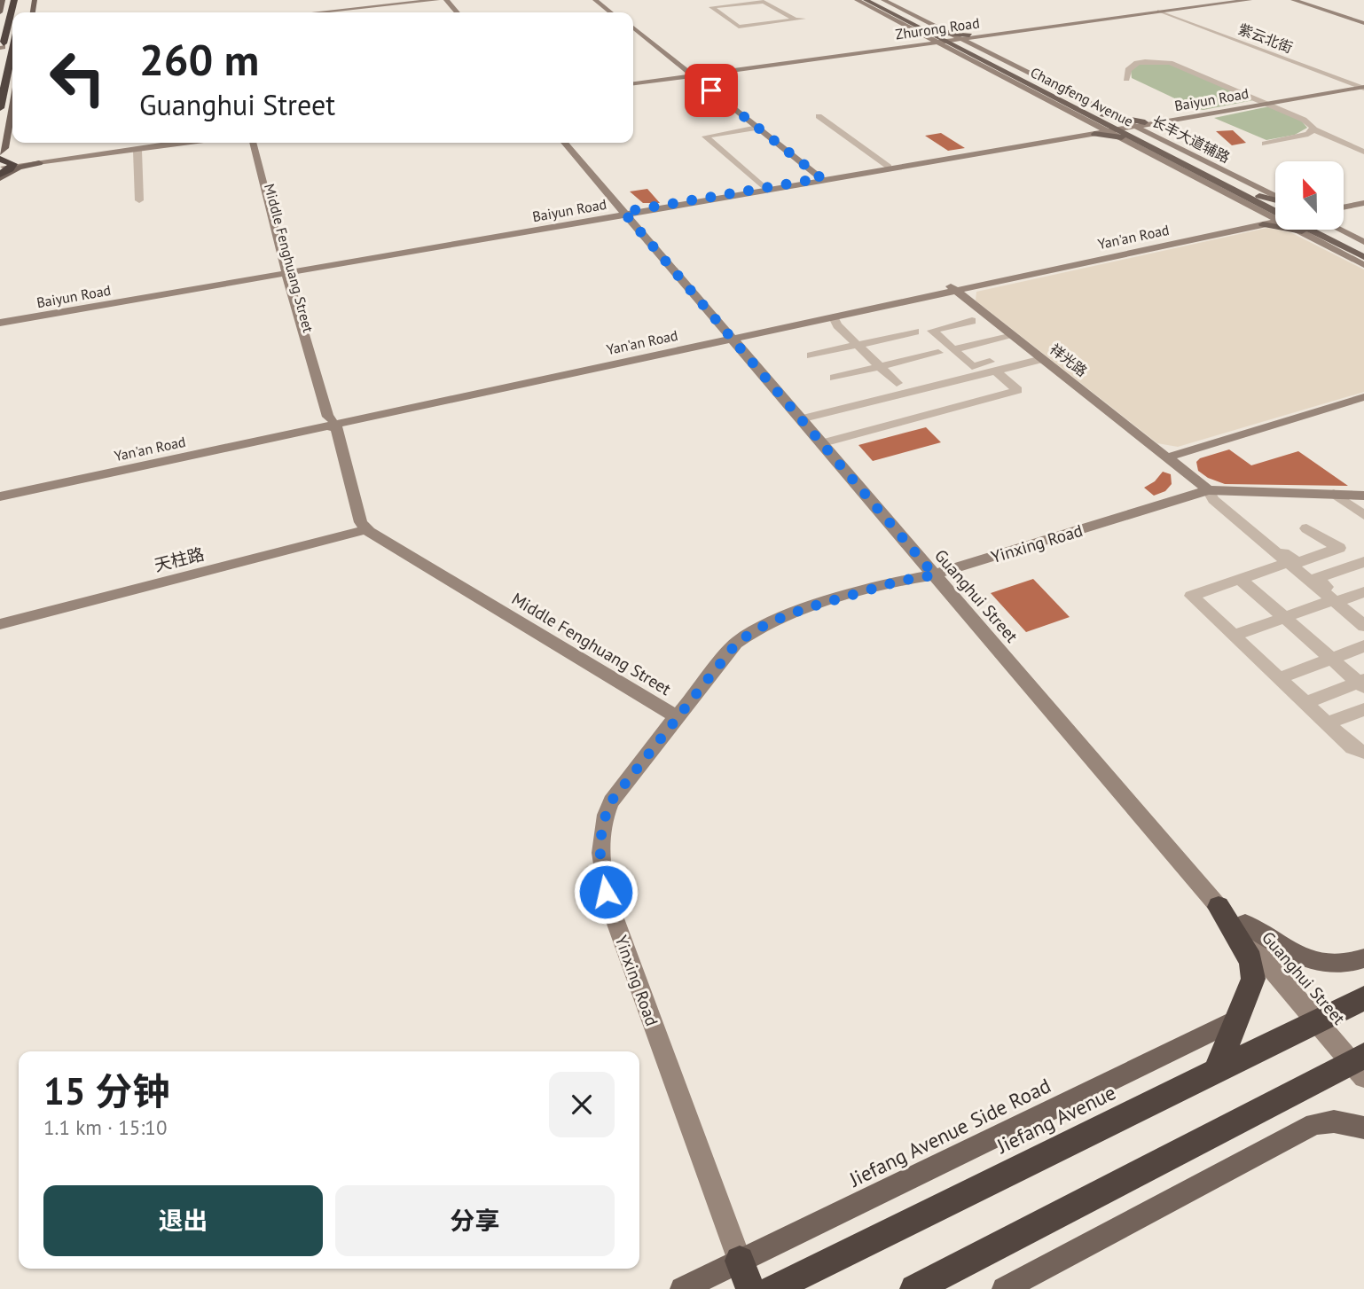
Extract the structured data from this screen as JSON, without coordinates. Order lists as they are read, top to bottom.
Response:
{
  "streets": {
    "highway": ["Jiefang Avenue"],
    "main road": [
      "Zhurong Road",
      "Changfeng Avenue",
      "Baiyun Road",
      "长丰大道辅路",
      "Yan'an Road",
      "Middle Fenghuang Street",
      "祥光路",
      "Yinxing Road",
      "天柱路",
      "Guanghui Street",
      "Jiefang Avenue Side Road"
    ],
    "street": ["紫云北街"]
  },
  "crossings": [
    ["Zhurong Road", "紫云北街"],
    ["紫云北街", "Baiyun Road"],
    ["Changfeng Avenue", "Baiyun Road"],
    ["Changfeng Avenue", "长丰大道辅路"],
    ["Baiyun Road", "长丰大道辅路"],
    ["Baiyun Road", "Middle Fenghuang Street"],
    ["Baiyun Road", "Guanghui Street"],
    ["Yan'an Road", "Middle Fenghuang Street"],
    ["Yan'an Road", "祥光路"],
    ["Yan'an Road", "Guanghui Street"],
    ["Middle Fenghuang Street", "Yinxing Road"],
    ["Middle Fenghuang Street", "天柱路"],
    ["祥光路", "Yinxing Road"],
    ["Yinxing Road", "Guanghui Street"],
    ["Yinxing Road", "Jiefang Avenue Side Road"],
    ["Guanghui Street", "Jiefang Avenue"]
  ],
  "north": "top",
  "page": {
    "turn": ["260 m", "Guanghui Street"],
    "heading": ["15 分钟", "1.1 km · 15:10"],
    "buttons": ["退出", "分享"]
  }
}
